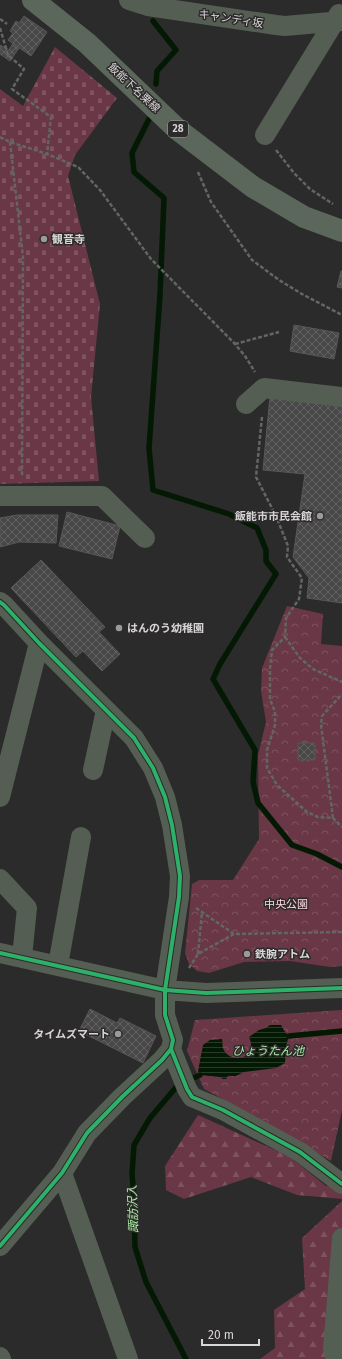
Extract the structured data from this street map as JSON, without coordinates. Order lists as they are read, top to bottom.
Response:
{
  "streets": {
    "main road": ["飯能下名栗線", "28"],
    "street": ["キャンディ坂"]
  },
  "water": ["ひょうたん池", "諏訪沢入"],
  "parks": ["中央公園"],
  "places": [
    "観音寺",
    "飯能市市民会館",
    "はんのう幼稚園",
    "鉄腕アトム",
    "タイムズマート"
  ],
  "scale_bar": "20 m"
}
